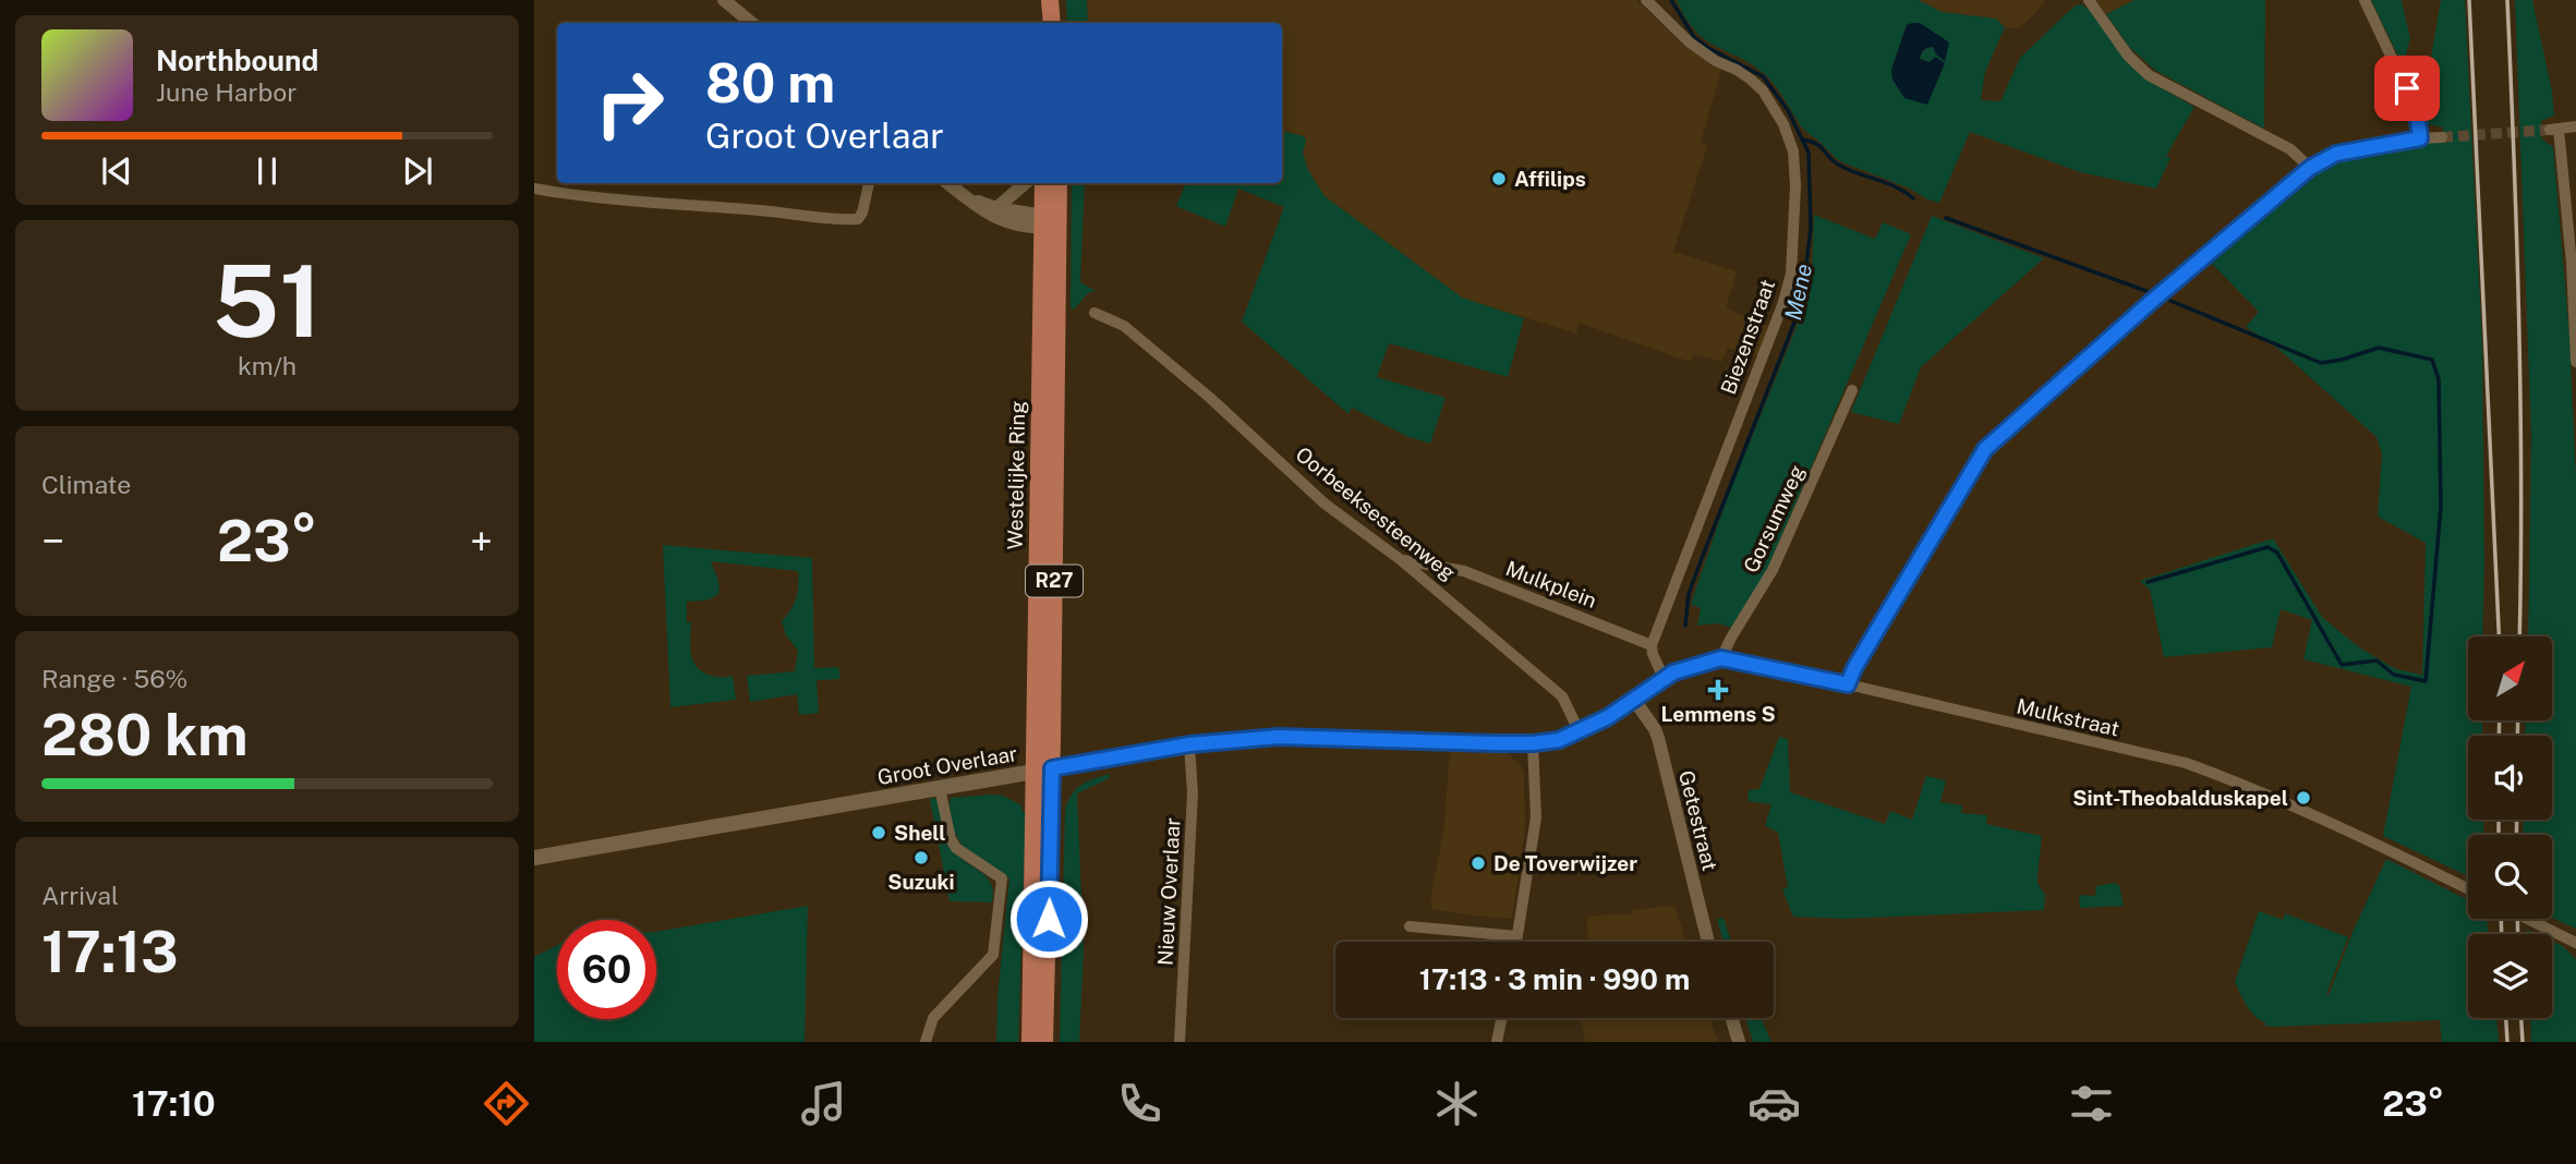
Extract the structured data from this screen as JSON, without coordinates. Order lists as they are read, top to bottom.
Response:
{
  "streets": {
    "main road": ["Westelijke Ring", "R27", "Groot Overlaar"],
    "street": [
      "Biezenstraat",
      "Oorbeeksesteenweg",
      "Gorsumweg",
      "Mulkplein",
      "Mulkstraat",
      "Getestraat",
      "Nieuw Overlaar"
    ]
  },
  "crossings": [
    ["Biezenstraat", "Mulkplein"],
    ["Westelijke Ring", "R27"],
    ["Westelijke Ring", "Groot Overlaar"],
    ["Oorbeeksesteenweg", "Mulkplein"],
    ["Oorbeeksesteenweg", "Groot Overlaar"],
    ["Gorsumweg", "Mulkstraat"],
    ["R27", "Groot Overlaar"],
    ["Mulkstraat", "Groot Overlaar"],
    ["Mulkstraat", "Getestraat"],
    ["Groot Overlaar", "Getestraat"],
    ["Groot Overlaar", "Nieuw Overlaar"]
  ],
  "water": ["Mene"],
  "places": {
    "other": [
      "Affilips",
      "Sint-Theobalduskapel",
      "Shell",
      "Suzuki",
      "De Toverwijzer"
    ],
    "health": ["Lemmens S"]
  },
  "north": "top right",
  "page": {
    "turn": ["80 m", "Groot Overlaar"],
    "song": ["Northbound", "June Harbor"],
    "tile": [
      ["51", "km/h"],
      "Climate",
      ["Range · 56%", "280 km"],
      ["Arrival", "17:13"]
    ],
    "heat": ["−", "23°", "+"],
    "limit": "60",
    "trip": "17:13 · 3 min · 990 m",
    "tabs": ["17:10", "23°"]
  }
}
